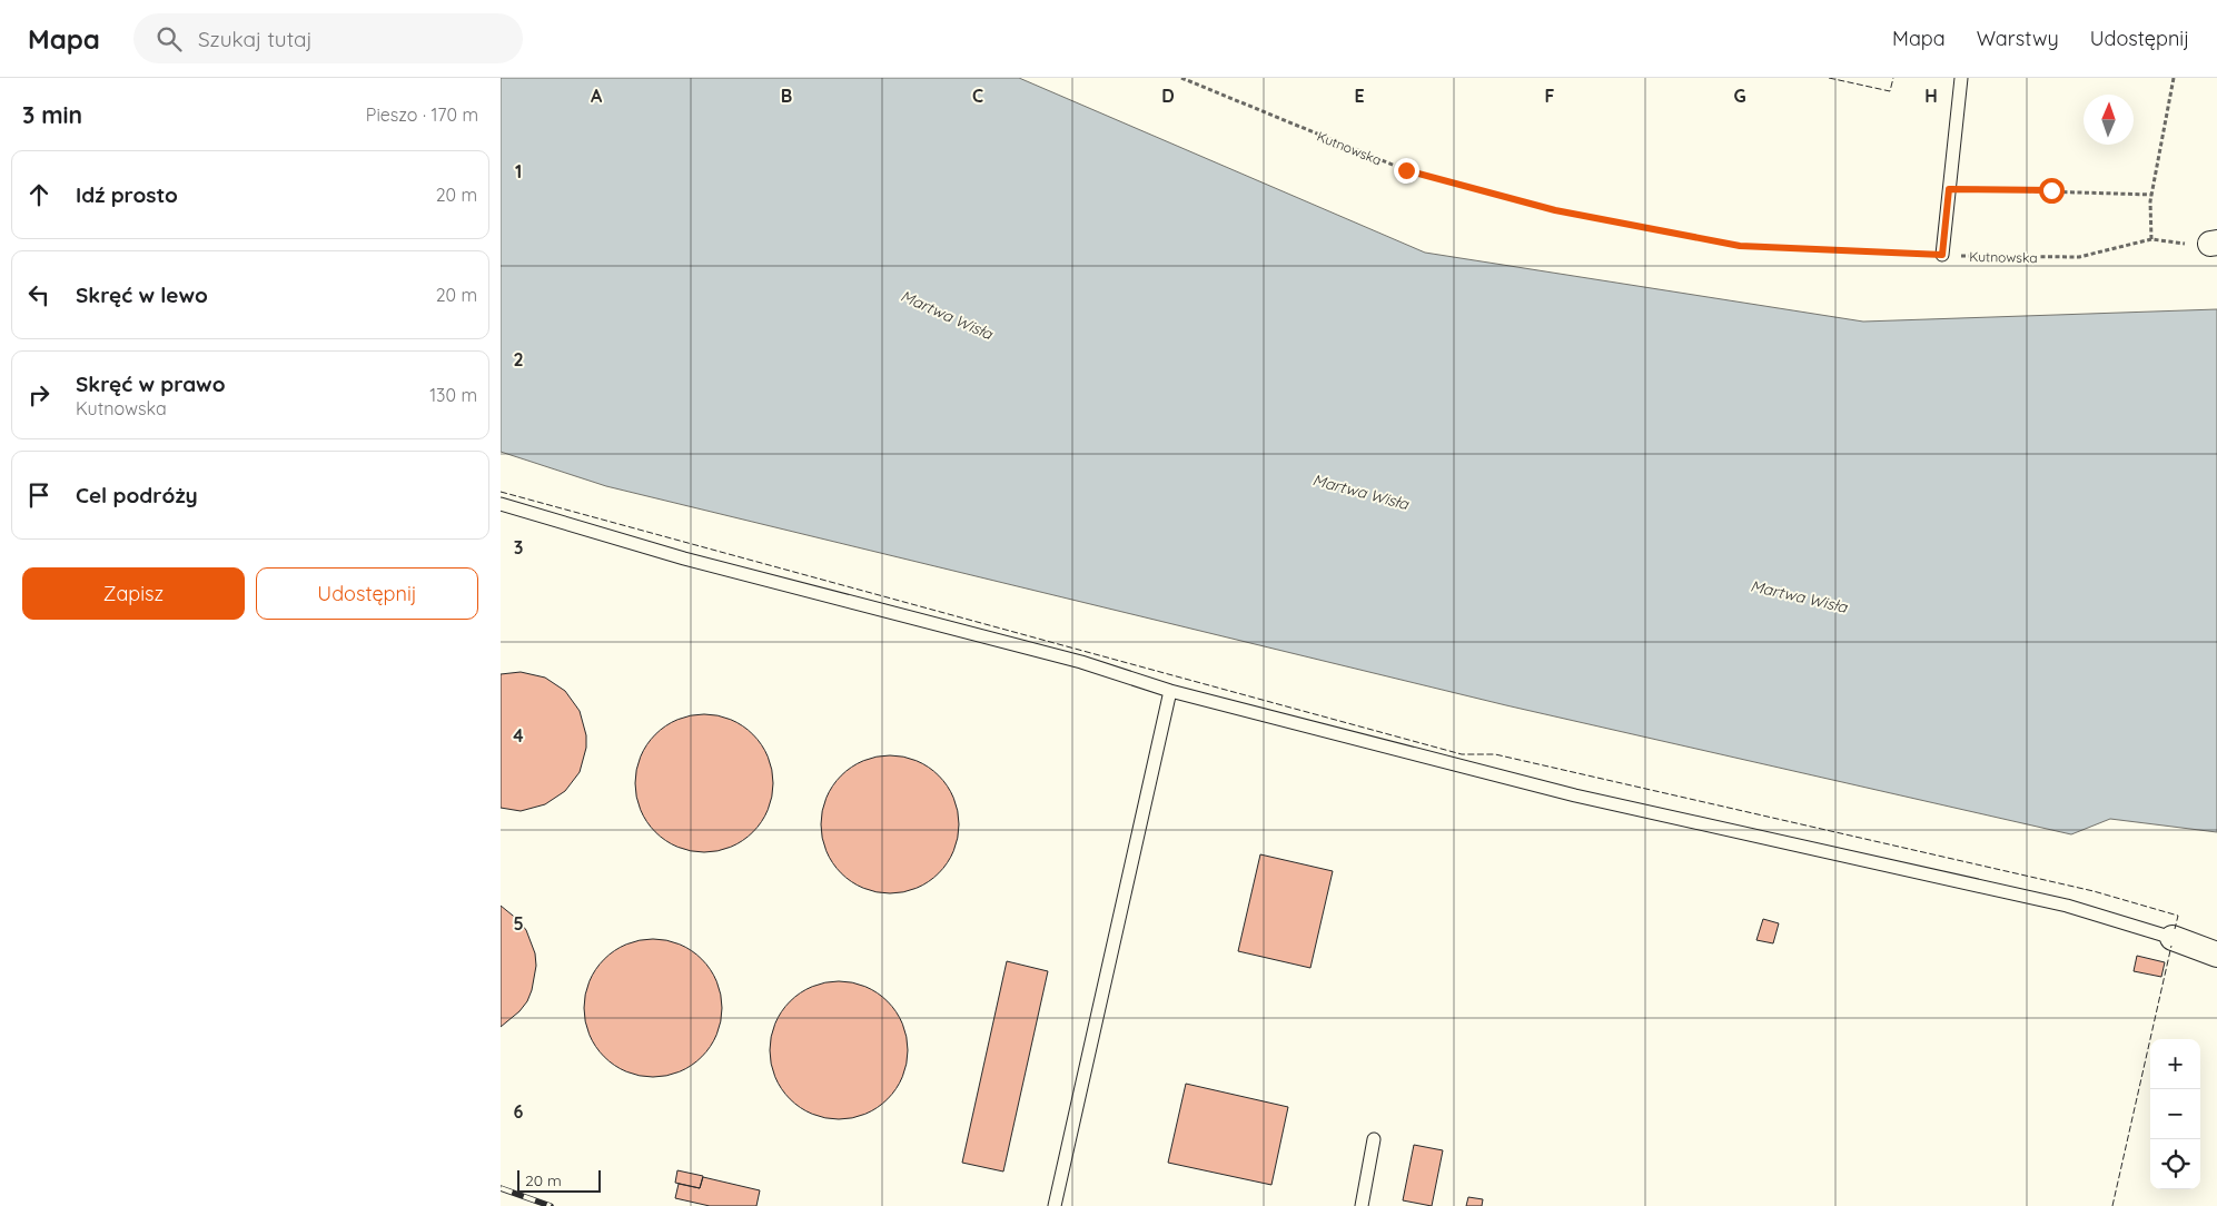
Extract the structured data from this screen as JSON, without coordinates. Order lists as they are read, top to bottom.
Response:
{
  "streets": {
    "path": ["Kutnowska"]
  },
  "water": ["Martwa Wisła"],
  "scale_bar": "20 m",
  "north": "top",
  "page": {
    "header": "Mapa",
    "search": "Szukaj tutaj",
    "nav": ["Mapa", "Warstwy", "Udostępnij"],
    "heading": ["3 min", "Pieszo · 170 m"],
    "list": [
      ["Idź prosto", "20 m"],
      ["Skręć w lewo", "20 m"],
      ["Skręć w prawo", "Kutnowska", "130 m"],
      "Cel podróży"
    ],
    "buttons": ["Zapisz", "Udostępnij"],
    "map_buttons": ["+", "−"],
    "scale": "20 m"
  },
  "grid": {
    "columns": [
      "A",
      "B",
      "C",
      "D",
      "E",
      "F",
      "G",
      "H"
    ],
    "rows": [
      "1",
      "2",
      "3",
      "4",
      "5",
      "6"
    ]
  }
}
